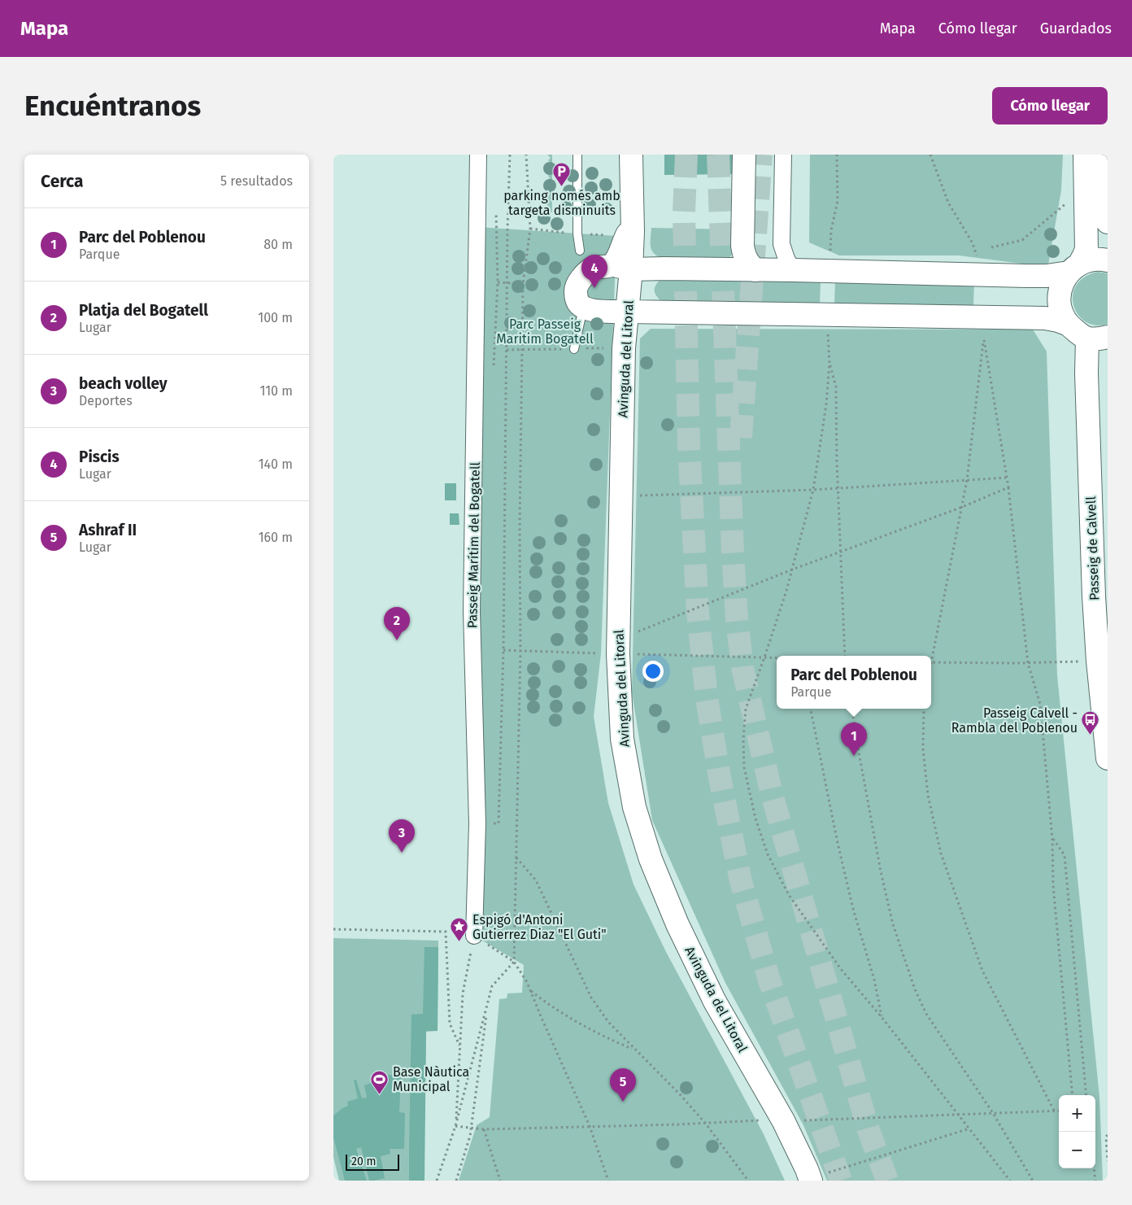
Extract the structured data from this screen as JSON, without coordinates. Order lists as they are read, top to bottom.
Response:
{
  "streets": {
    "main road": ["Avinguda del Litoral", "Passeig de Calvell"],
    "street": ["Passeig Marítim del Bogatell"]
  },
  "parks": ["Parc Passeig Maritim Bogatell"],
  "places": {
    "parking": ["parking només amb targeta disminuits"],
    "bus stop": ["Passeig Calvell - Rambla del Poblenou"],
    "place": ["Espigó d'Antoni Gutierrez Diaz \"El Guti\""],
    "sports": ["Base Nàutica Municipal"]
  },
  "scale_bar": "20 m",
  "page": {
    "header": "Mapa",
    "nav": ["Mapa", "Cómo llegar", "Guardados"],
    "buttons": "Cómo llegar",
    "title": "Encuéntranos",
    "heading": ["Cerca", "5 resultados"],
    "list": [
      {
        "mark": "1",
        "name": "Parc del Poblenou",
        "note": "Parque",
        "value": "80 m"
      },
      {
        "mark": "2",
        "name": "Platja del Bogatell",
        "note": "Lugar",
        "value": "100 m"
      },
      {
        "mark": "3",
        "name": "beach volley",
        "note": "Deportes",
        "value": "110 m"
      },
      {
        "mark": "4",
        "name": "Piscis",
        "note": "Lugar",
        "value": "140 m"
      },
      {
        "mark": "5",
        "name": "Ashraf II",
        "note": "Lugar",
        "value": "160 m"
      }
    ],
    "pins": [
      "4",
      "2",
      "1",
      "3",
      "5"
    ],
    "popup": ["Parc del Poblenou", "Parque"],
    "map_buttons": ["+", "−"],
    "scale": "20 m"
  }
}
